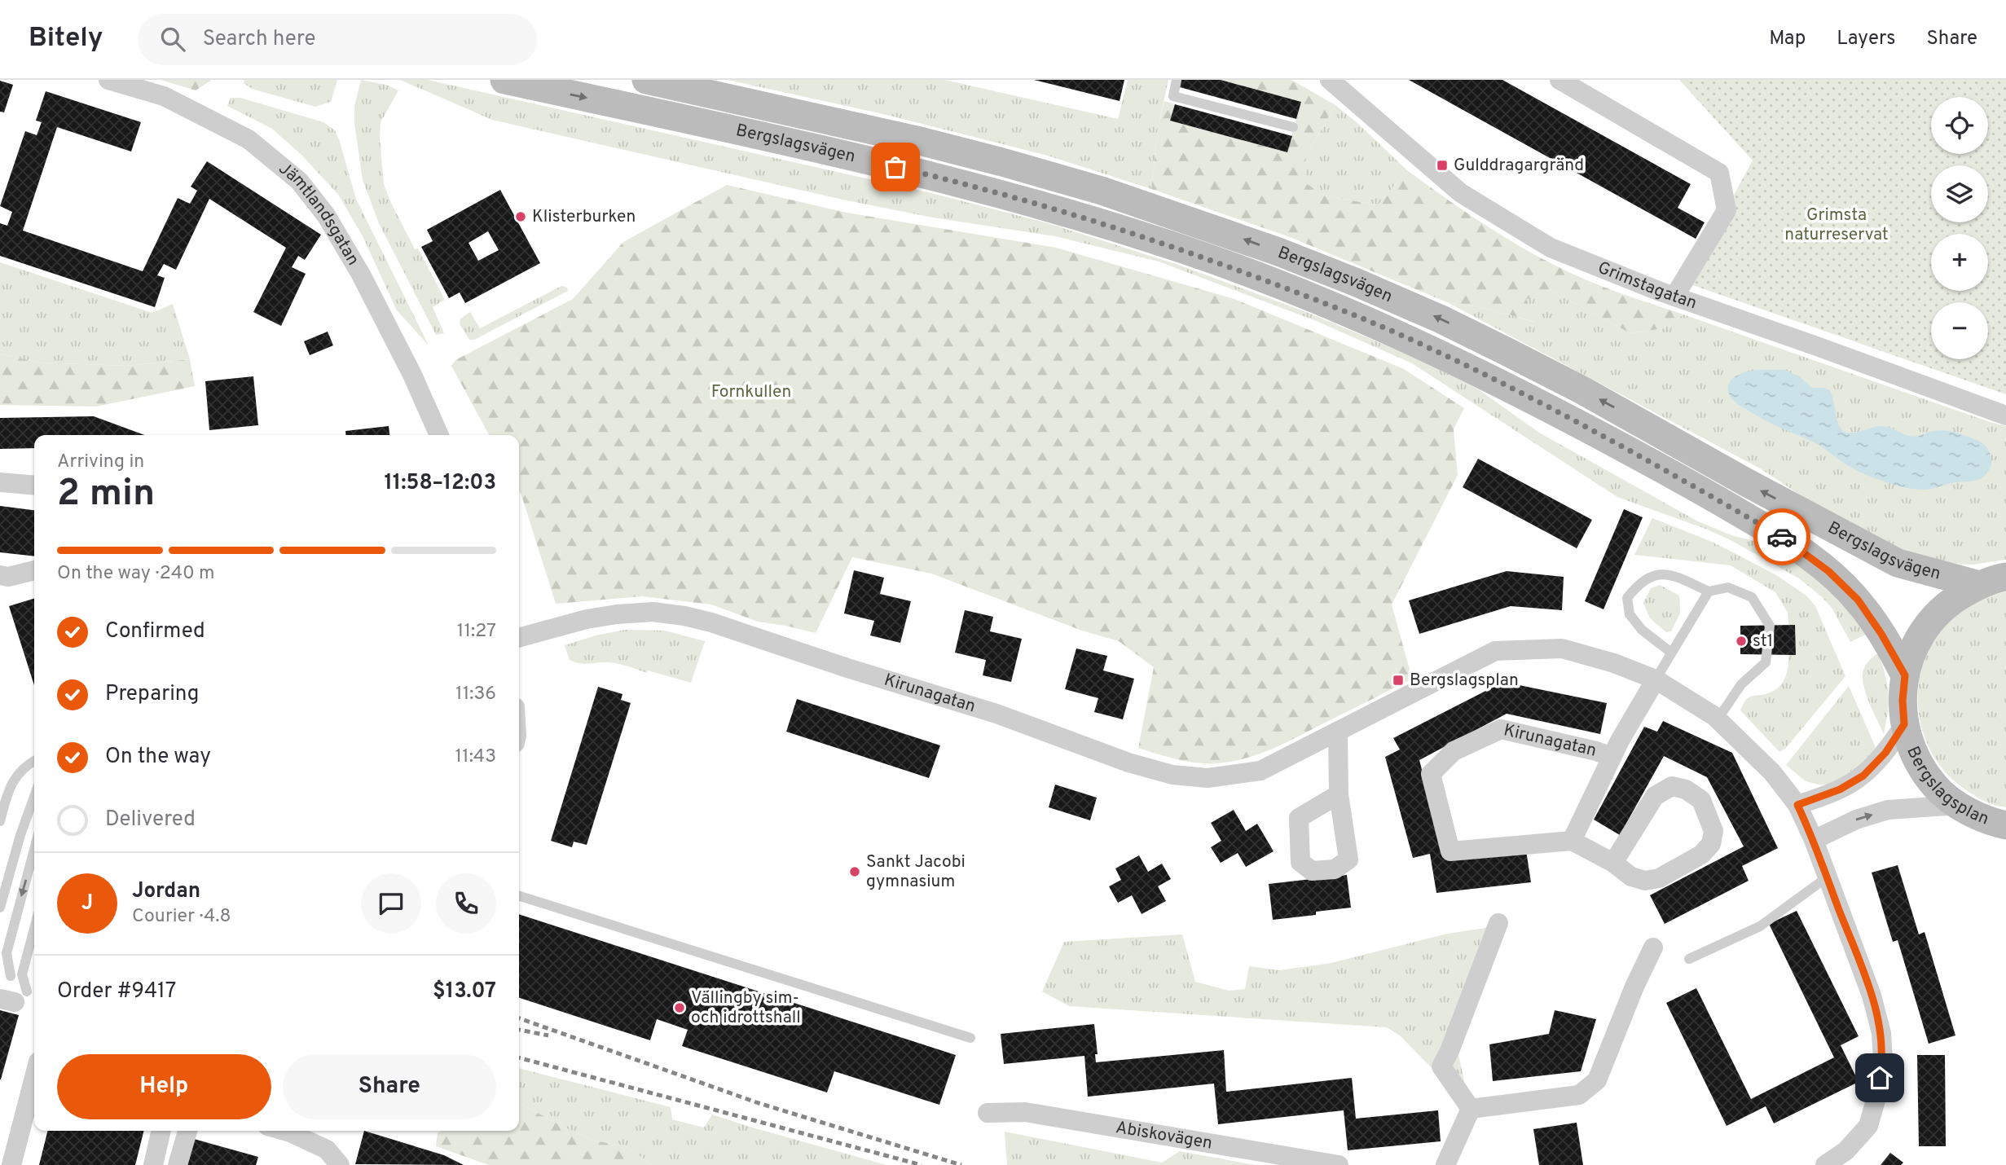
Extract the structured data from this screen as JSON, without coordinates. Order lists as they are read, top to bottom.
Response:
{
  "streets": {
    "main road": ["Bergslagsvägen", "Bergslagsplan"],
    "street": [
      "Jämtlandsgatan",
      "Grimstagatan",
      "Kirunagatan",
      "Abiskovägen"
    ]
  },
  "crossings": [
    ["Bergslagsvägen", "Bergslagsplan"]
  ],
  "parks": ["Grimsta naturreservat", "Fornkullen"],
  "places": {
    "transit": ["Gulddragargränd", "Bergslagsplan"],
    "other": [
      "Klisterburken",
      "st1",
      "Sankt Jacobi gymnasium",
      "Vällingby sim- och idrottshall"
    ]
  },
  "page": {
    "header": "Bitely",
    "search": "Search here",
    "nav": ["Map", "Layers", "Share"],
    "map_buttons": ["+", "−"],
    "heading": ["2 min", "Arriving in", "11:58–12:03"],
    "panel": [
      "Jordan",
      "Courier · 4.8",
      "Order #9417",
      "$13.07"
    ],
    "bar": "On the way · 240 m",
    "list": [
      ["Confirmed", "11:27"],
      ["Preparing", "11:36"],
      ["On the way", "11:43"],
      "Delivered"
    ],
    "round": "J",
    "buttons": ["Help", "Share"]
  }
}
